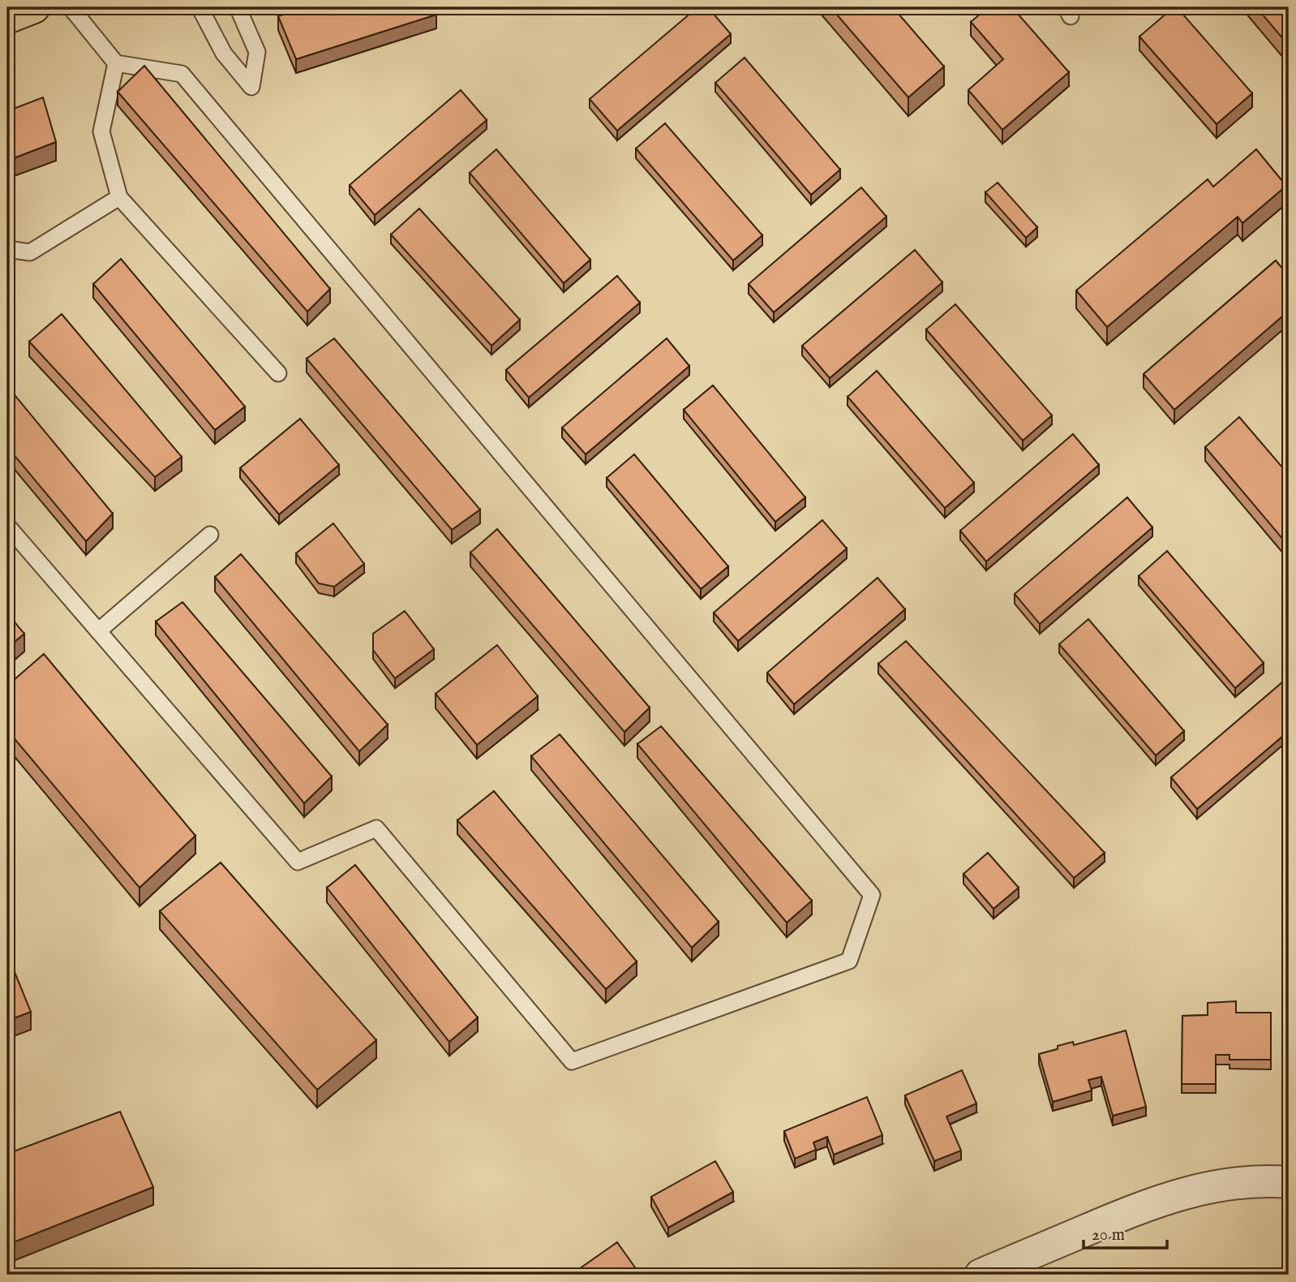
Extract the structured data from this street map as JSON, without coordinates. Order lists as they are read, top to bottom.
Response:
{
  "scale_bar": "20 m"
}
